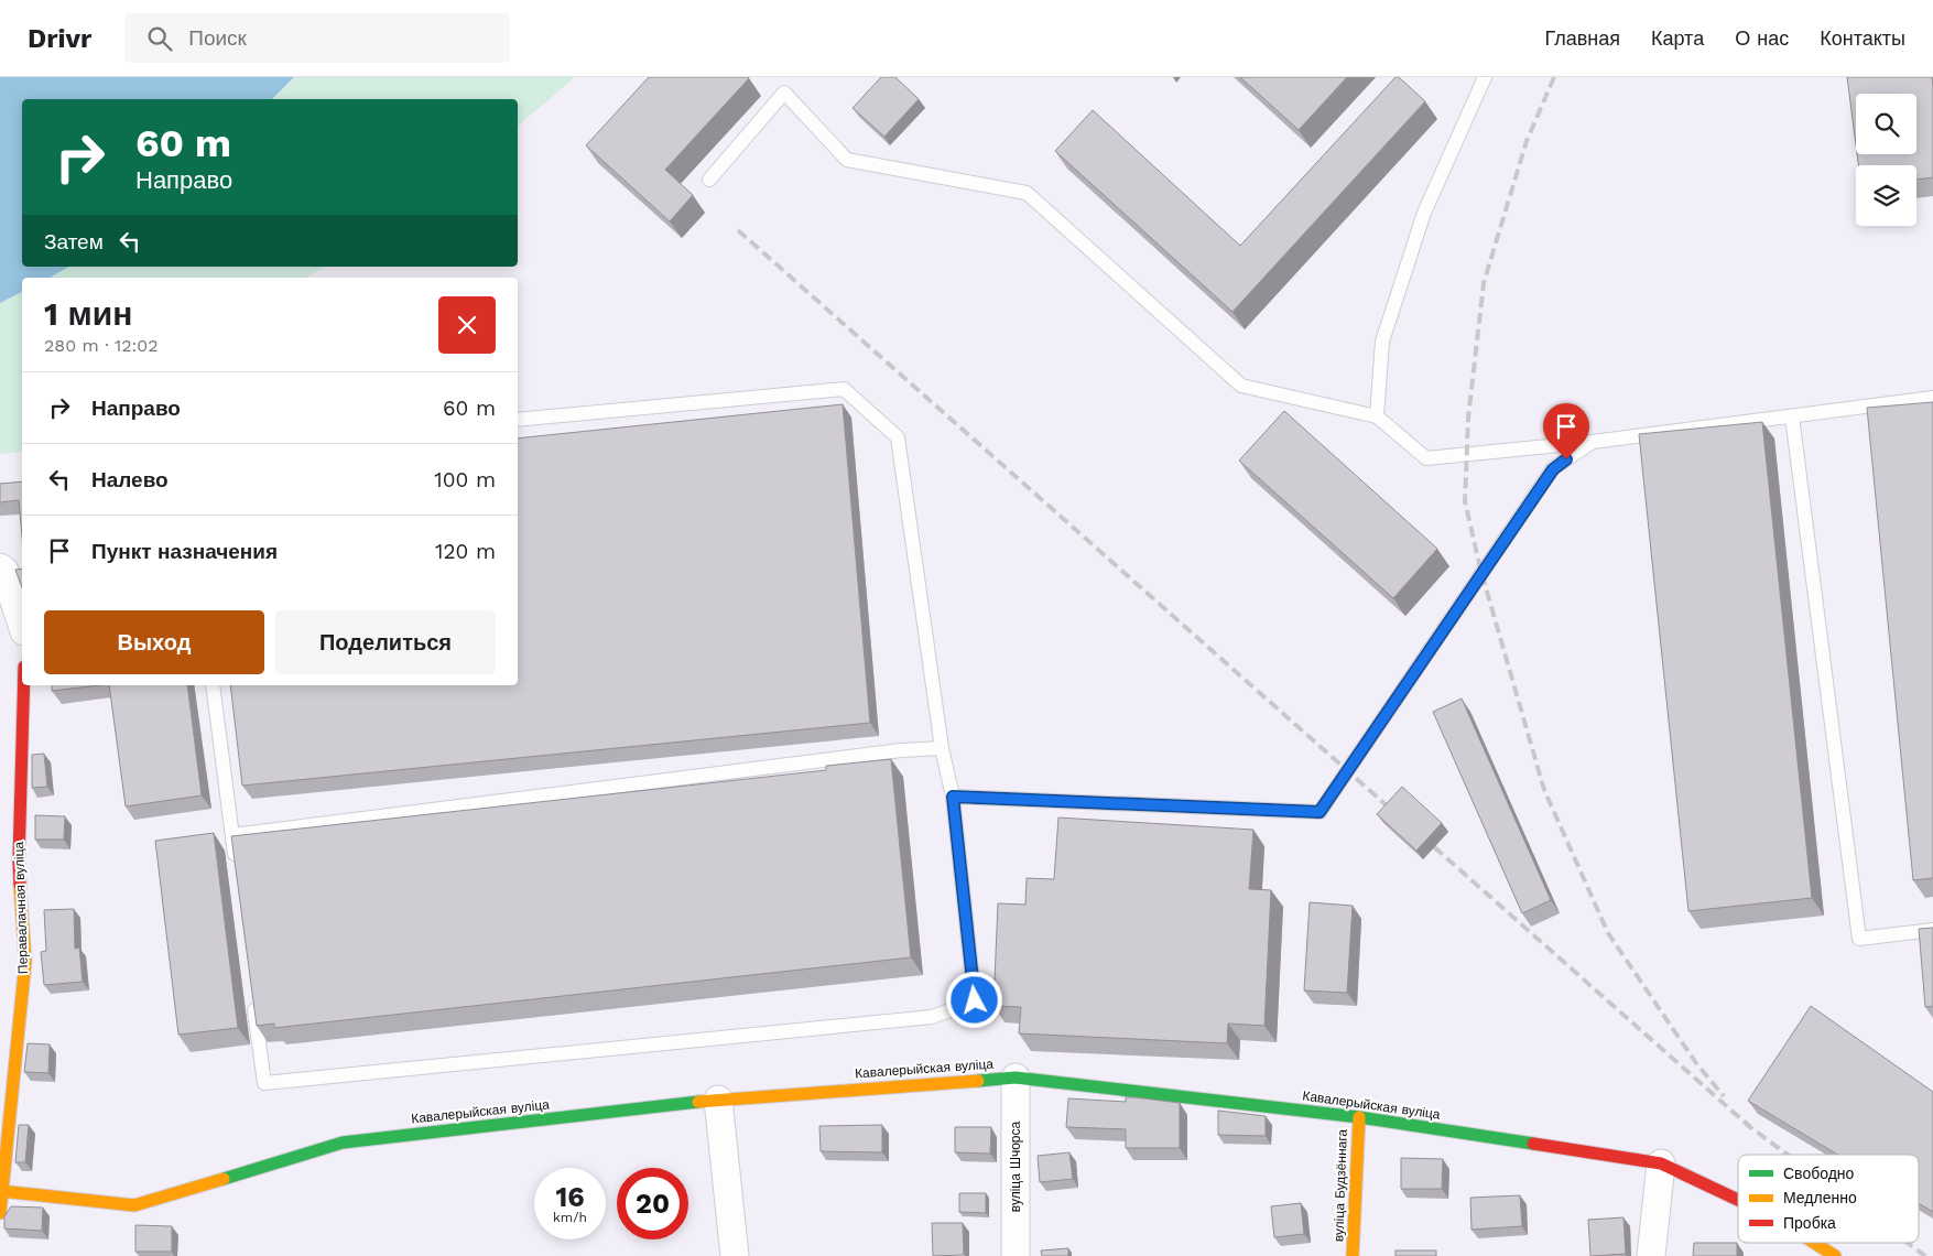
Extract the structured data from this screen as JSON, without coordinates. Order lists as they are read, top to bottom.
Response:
{
  "streets": {
    "street": [
      "Перавалачная вуліца",
      "Кавалерыйская вуліца",
      "вуліца Шчорса",
      "вуліца Будзённага"
    ]
  },
  "crossings": [
    ["Перавалачная вуліца", "Кавалерыйская вуліца"],
    ["Кавалерыйская вуліца", "вуліца Шчорса"],
    ["Кавалерыйская вуліца", "вуліца Будзённага"]
  ],
  "legend": ["Свободно", "Медленно", "Пробка"],
  "page": {
    "header": "Drivr",
    "search": "Поиск",
    "nav": [
      "Главная",
      "Карта",
      "О нас",
      "Контакты"
    ],
    "turn": ["60 m", "Направо"],
    "then": "Затем",
    "heading": ["1 мин", "280 m · 12:02"],
    "list": [
      {
        "name": "Направо",
        "value": "60 m"
      },
      {
        "name": "Налево",
        "value": "100 m"
      },
      {
        "name": "Пункт назначения",
        "value": "120 m"
      }
    ],
    "buttons": ["Выход", "Поделиться"],
    "speed": "16 km/h",
    "limit": "20"
  }
}
